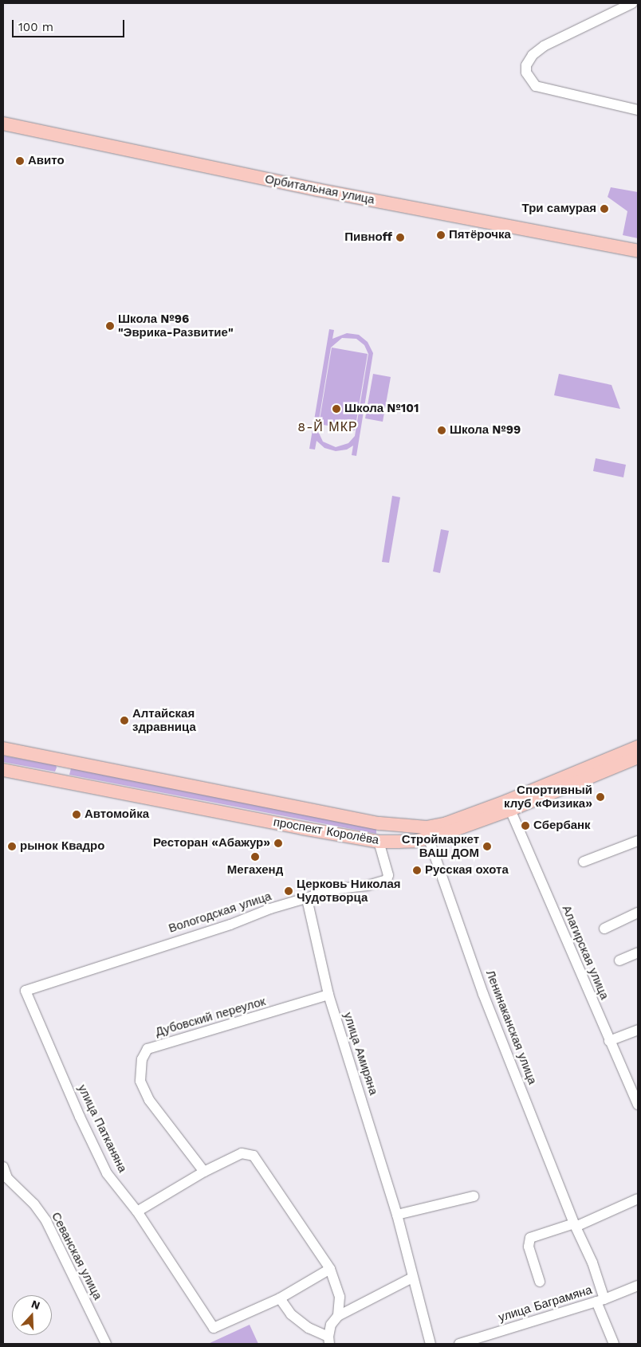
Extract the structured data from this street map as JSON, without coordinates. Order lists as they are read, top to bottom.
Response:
{
  "streets": {
    "main road": ["Орбитальная улица", "проспект Королёва"],
    "street": [
      "Вологодская улица",
      "Алагирская улица",
      "Дубовский переулок",
      "Ленинаканская улица",
      "улица Амиряна",
      "улица Патканяна",
      "Севанская улица",
      "улица Баграмяна"
    ]
  },
  "crossings": [
    ["проспект Королёва", "Вологодская улица"],
    ["проспект Королёва", "Алагирская улица"],
    ["проспект Королёва", "Ленинаканская улица"],
    ["Вологодская улица", "улица Амиряна"],
    ["Вологодская улица", "улица Патканяна"],
    ["Дубовский переулок", "улица Амиряна"],
    ["Ленинаканская улица", "улица Баграмяна"]
  ],
  "districts": ["8-Й МКР"],
  "places": [
    "Авито",
    "Три самурая",
    "Пятёрочка",
    "Пивноff",
    "Школа №96 \"Эврика-Развитие\"",
    "Школа №101",
    "Школа №99",
    "Алтайская здравница",
    "Спортивный клуб «Физика»",
    "Автомойка",
    "Сбербанк",
    "Ресторан «Абажур»",
    "рынок Квадро",
    "Строймаркет ВАШ ДОМ",
    "Мегахенд",
    "Русская охота",
    "Церковь Николая Чудотворца"
  ],
  "scale_bar": "100 m",
  "north": "top"
}
